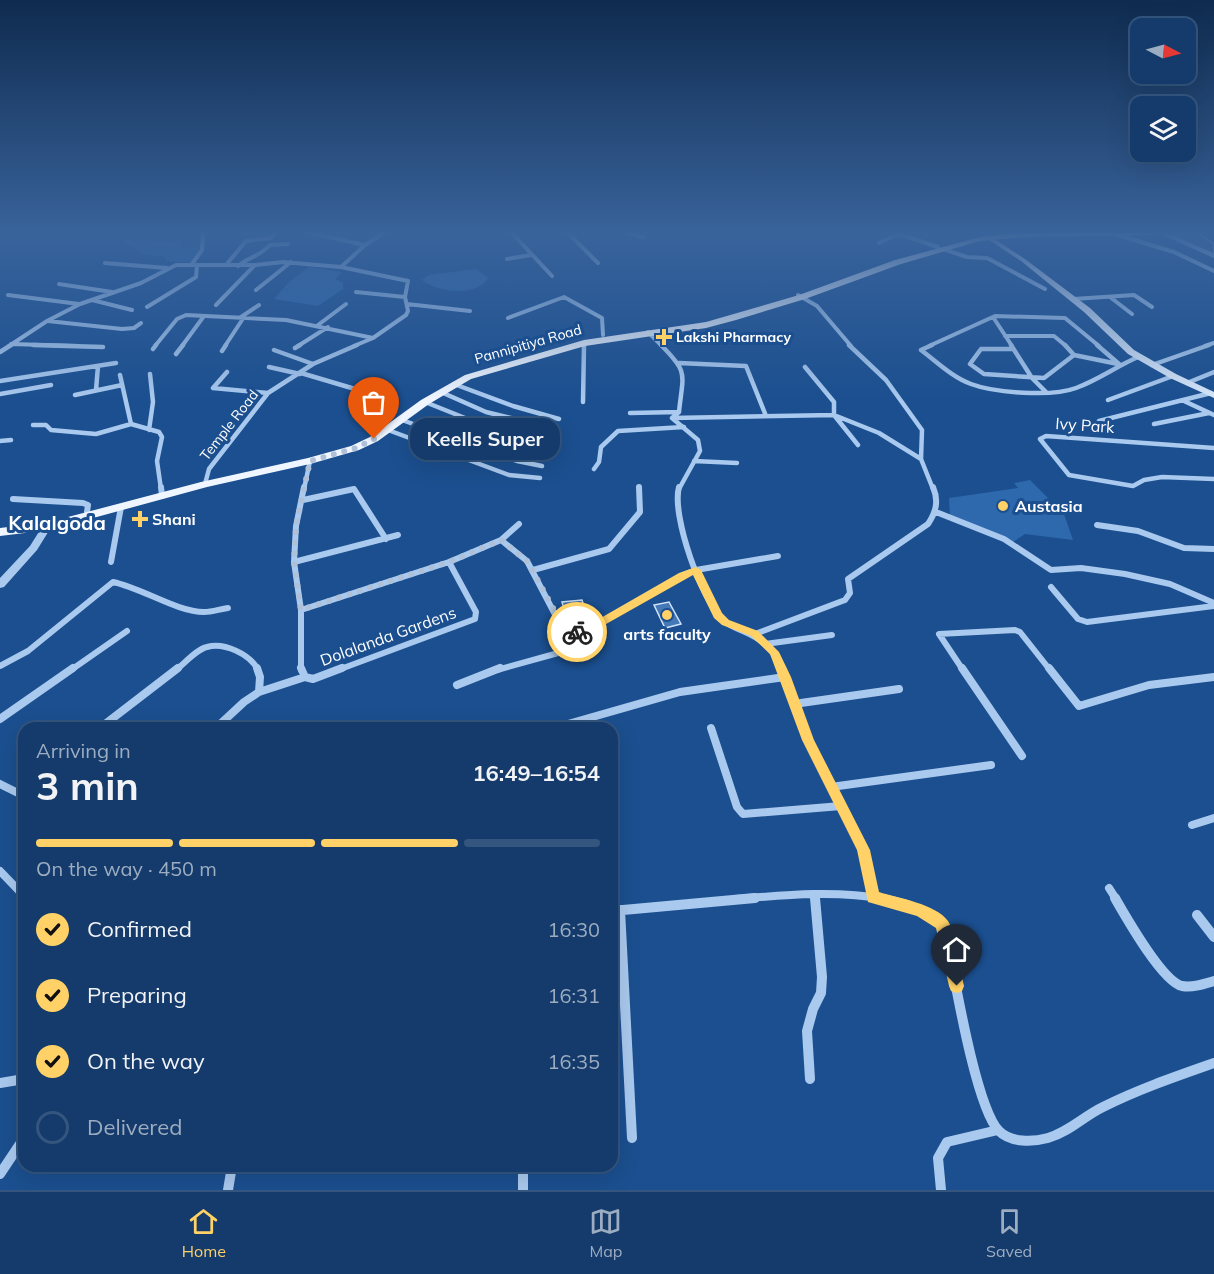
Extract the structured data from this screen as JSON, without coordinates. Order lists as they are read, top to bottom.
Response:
{
  "streets": {
    "main road": ["Pannipitiya Road"],
    "street": ["Temple Road", "Ivy Park", "Dolalanda Gardens"]
  },
  "crossings": [
    ["Pannipitiya Road", "Temple Road"],
    ["Pannipitiya Road", "Dolalanda Gardens"]
  ],
  "districts": ["Kalalgoda"],
  "places": {
    "health": ["Lakshi Pharmacy", "Shani"],
    "other": ["Keells Super", "Austasia", "arts faculty"]
  },
  "north": "right",
  "page": {
    "bubble": "Keells Super",
    "heading": ["3 min", "Arriving in", "16:49–16:54"],
    "bar": "On the way · 450 m",
    "list": [
      ["Confirmed", "16:30"],
      ["Preparing", "16:31"],
      ["On the way", "16:35"],
      "Delivered"
    ],
    "tabs": ["Home", "Map", "Saved"]
  }
}
